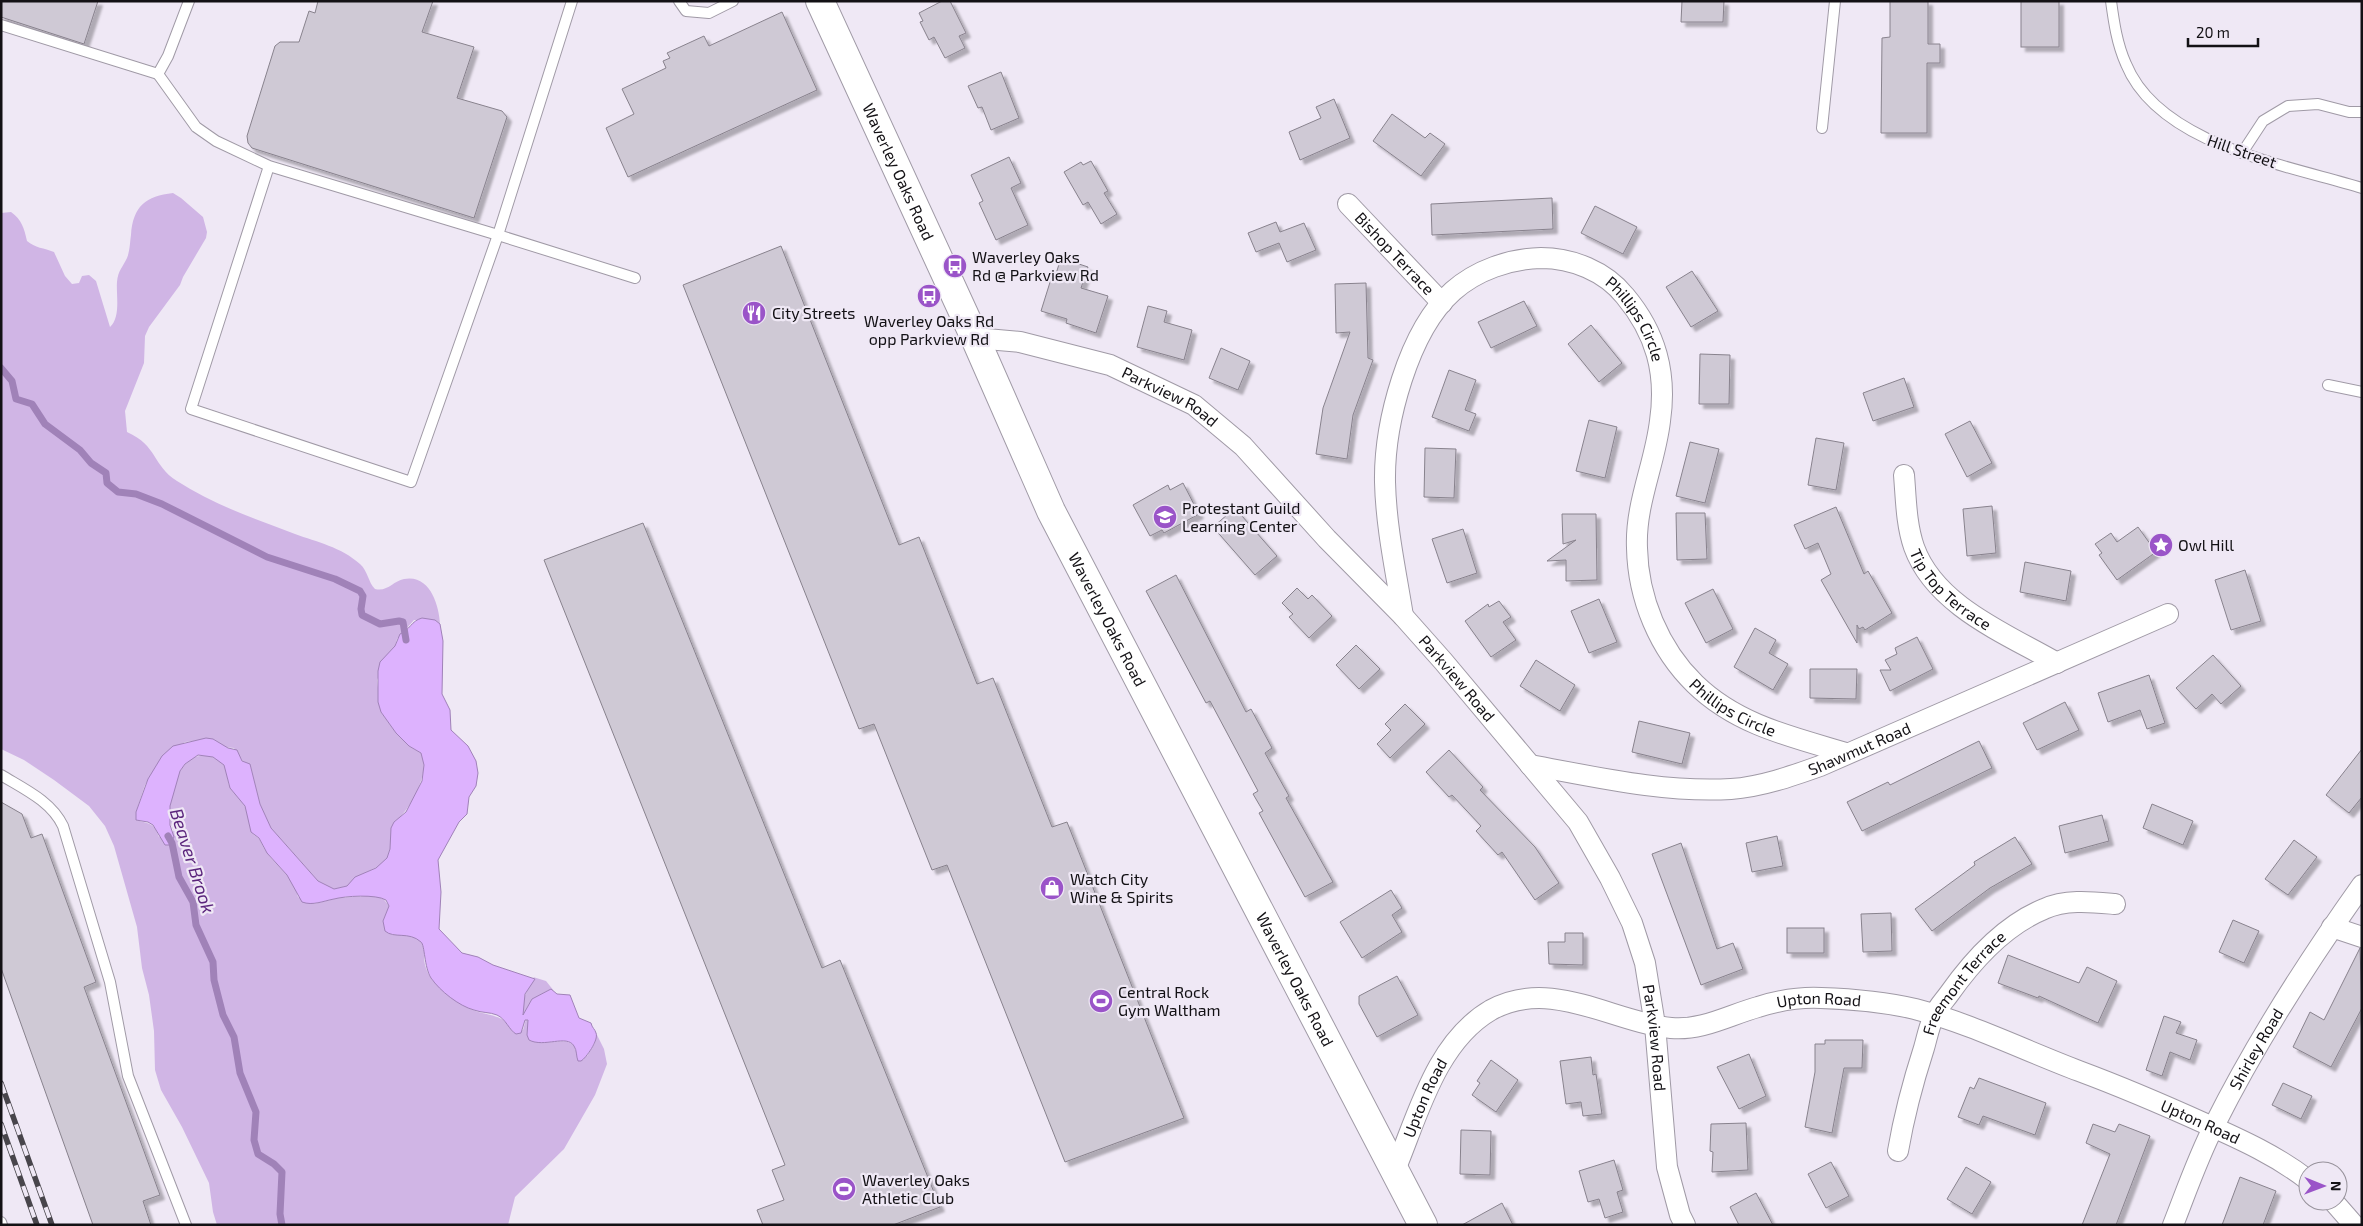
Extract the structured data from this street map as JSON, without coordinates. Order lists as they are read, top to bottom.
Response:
{
  "streets": {
    "main road": ["Waverley Oaks Road"],
    "street": [
      "Bishop Terrace",
      "Phillips Circle",
      "Parkview Road",
      "Tip Top Terrace",
      "Shawmut Road",
      "Freemont Terrace",
      "Upton Road",
      "Shirley Road"
    ],
    "lane": ["Hill Street"]
  },
  "crossings": [
    ["Waverley Oaks Road", "Parkview Road"],
    ["Waverley Oaks Road", "Upton Road"],
    ["Bishop Terrace", "Phillips Circle"],
    ["Phillips Circle", "Parkview Road"],
    ["Phillips Circle", "Shawmut Road"],
    ["Parkview Road", "Shawmut Road"],
    ["Parkview Road", "Upton Road"],
    ["Tip Top Terrace", "Shawmut Road"],
    ["Freemont Terrace", "Upton Road"],
    ["Upton Road", "Shirley Road"]
  ],
  "water": ["Beaver Brook"],
  "places": {
    "bus stop": ["Waverley Oaks Rd @ Parkview Rd", "Waverley Oaks Rd opp Parkview Rd"],
    "restaurant": ["City Streets"],
    "school or university": ["Protestant Guild Learning Center"],
    "place": ["Owl Hill"],
    "shop": ["Watch City Wine & Spirits"],
    "sports": ["Central Rock Gym Waltham", "Waverley Oaks Athletic Club"]
  },
  "scale_bar": "20 m",
  "north": "right"
}
